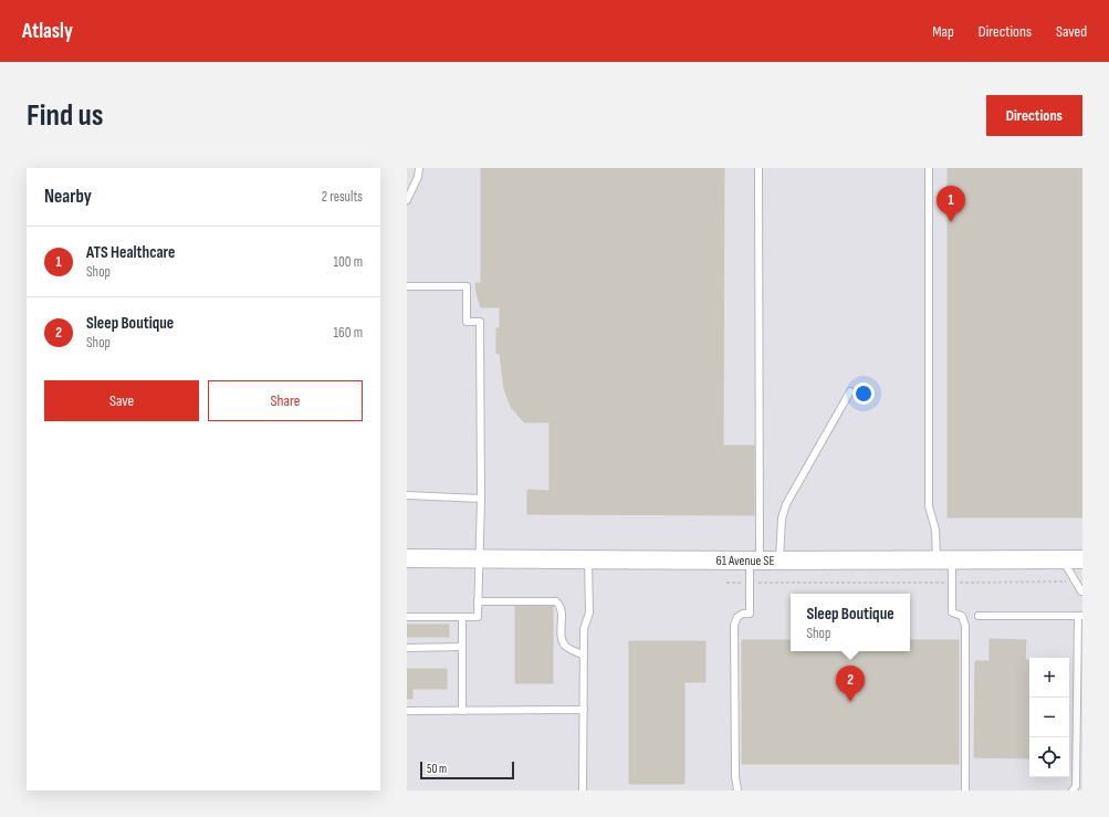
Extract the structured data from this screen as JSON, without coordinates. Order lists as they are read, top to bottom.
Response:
{
  "streets": {
    "street": ["61 Avenue SE"]
  },
  "scale_bar": "50 m",
  "page": {
    "header": "Atlasly",
    "nav": ["Map", "Directions", "Saved"],
    "buttons": [
      "Directions",
      ["Save", "Share"]
    ],
    "title": "Find us",
    "heading": ["Nearby", "2 results"],
    "pins": ["1", "2"],
    "list": [
      {
        "mark": "1",
        "name": "ATS Healthcare",
        "note": "Shop",
        "value": "100 m"
      },
      {
        "mark": "2",
        "name": "Sleep Boutique",
        "note": "Shop",
        "value": "160 m"
      }
    ],
    "popup": ["Sleep Boutique", "Shop"],
    "map_buttons": ["+", "−"],
    "scale": "50 m"
  }
}
